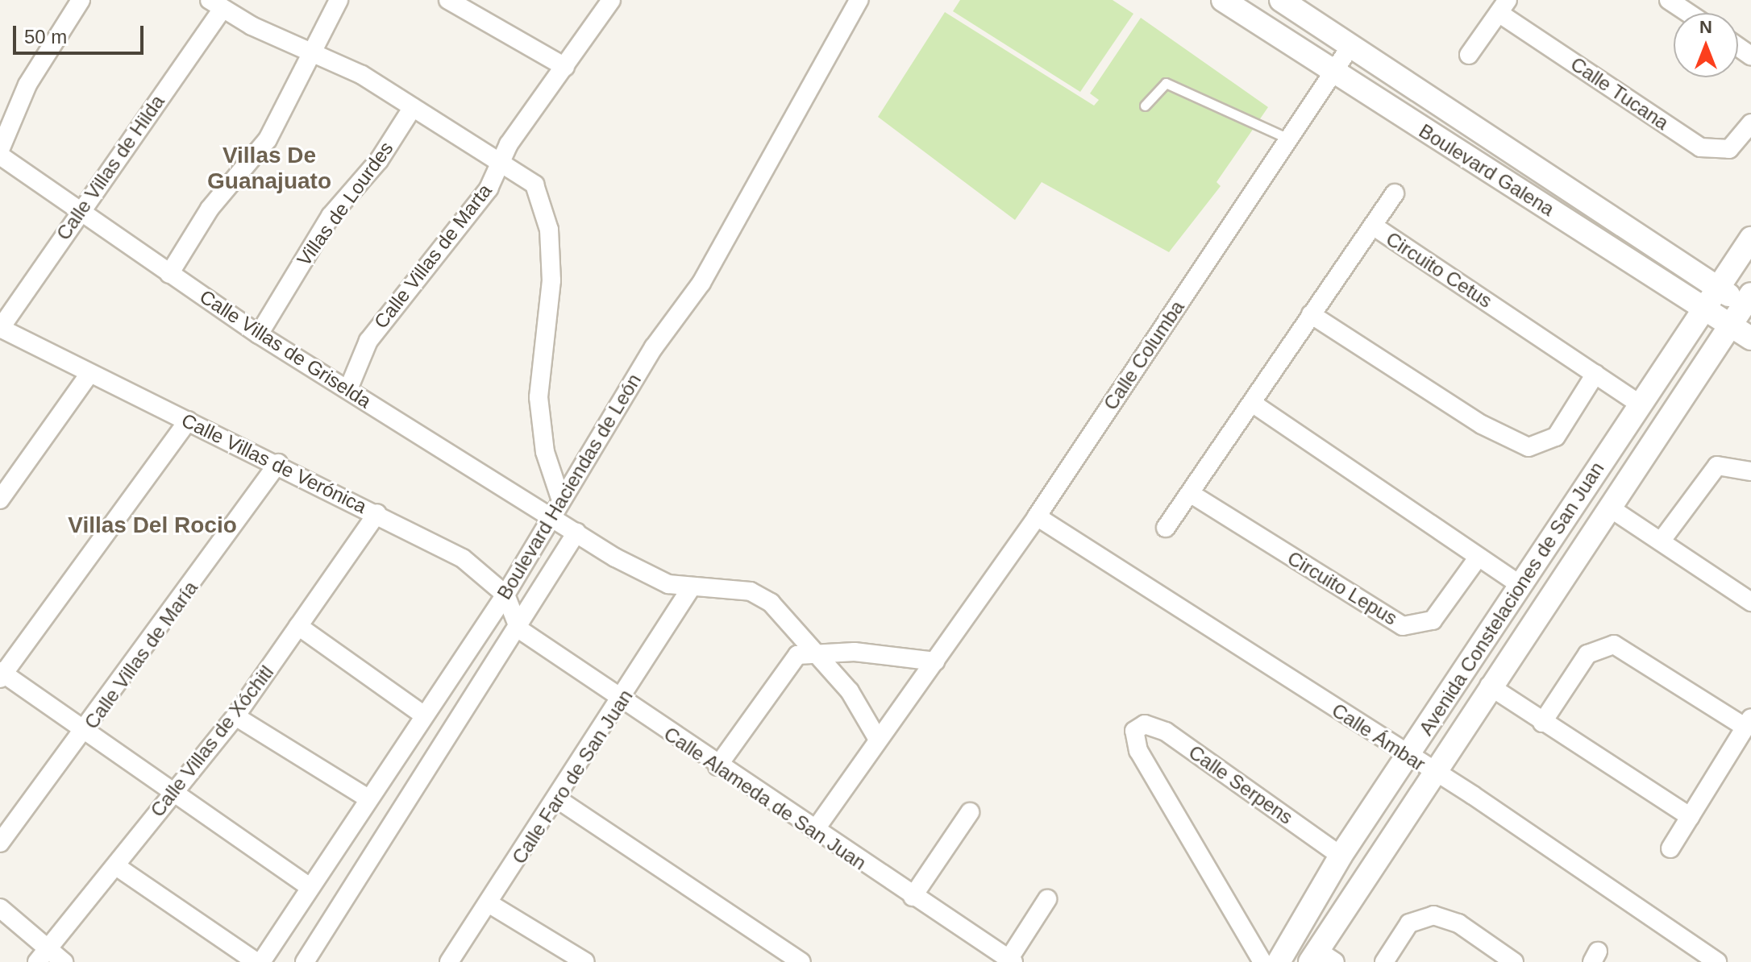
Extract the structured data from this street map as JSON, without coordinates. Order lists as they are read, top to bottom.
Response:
{
  "streets": {
    "street": [
      "Calle Tucana",
      "Calle Villas de Hilda",
      "Boulevard Galena",
      "Villas de Lourdes",
      "Calle Villas de Marta",
      "Circuito Cetus",
      "Calle Villas de Griselda",
      "Calle Columba",
      "Calle Villas de Verónica",
      "Boulevard Haciendas de León",
      "Circuito Lepus",
      "Avenida Constelaciones de San Juan",
      "Calle Villas de María",
      "Calle Ámbar",
      "Calle Villas de Xóchitl",
      "Calle Faro de San Juan",
      "Calle Serpens",
      "Calle Alameda de San Juan"
    ]
  },
  "crossings": [
    ["Calle Villas de Hilda", "Calle Villas de Griselda"],
    ["Calle Villas de Hilda", "Calle Villas de Verónica"],
    ["Boulevard Galena", "Calle Columba"],
    ["Boulevard Galena", "Avenida Constelaciones de San Juan"],
    ["Villas de Lourdes", "Calle Villas de Griselda"],
    ["Calle Villas de Marta", "Calle Villas de Griselda"],
    ["Circuito Cetus", "Circuito Lepus"],
    ["Circuito Cetus", "Avenida Constelaciones de San Juan"],
    ["Calle Villas de Griselda", "Calle Columba"],
    ["Calle Villas de Griselda", "Boulevard Haciendas de León"],
    ["Calle Villas de Griselda", "Calle Faro de San Juan"],
    ["Calle Columba", "Calle Ámbar"],
    ["Calle Columba", "Calle Alameda de San Juan"],
    ["Calle Villas de Verónica", "Boulevard Haciendas de León"],
    ["Calle Villas de Verónica", "Calle Villas de María"],
    ["Calle Villas de Verónica", "Calle Villas de Xóchitl"],
    ["Calle Villas de Verónica", "Calle Alameda de San Juan"],
    ["Boulevard Haciendas de León", "Calle Alameda de San Juan"],
    ["Avenida Constelaciones de San Juan", "Calle Ámbar"],
    ["Avenida Constelaciones de San Juan", "Calle Serpens"],
    ["Calle Faro de San Juan", "Calle Alameda de San Juan"]
  ],
  "districts": ["Villas De Guanajuato", "Villas Del Rocio"],
  "scale_bar": "50 m",
  "north": "top"
}
